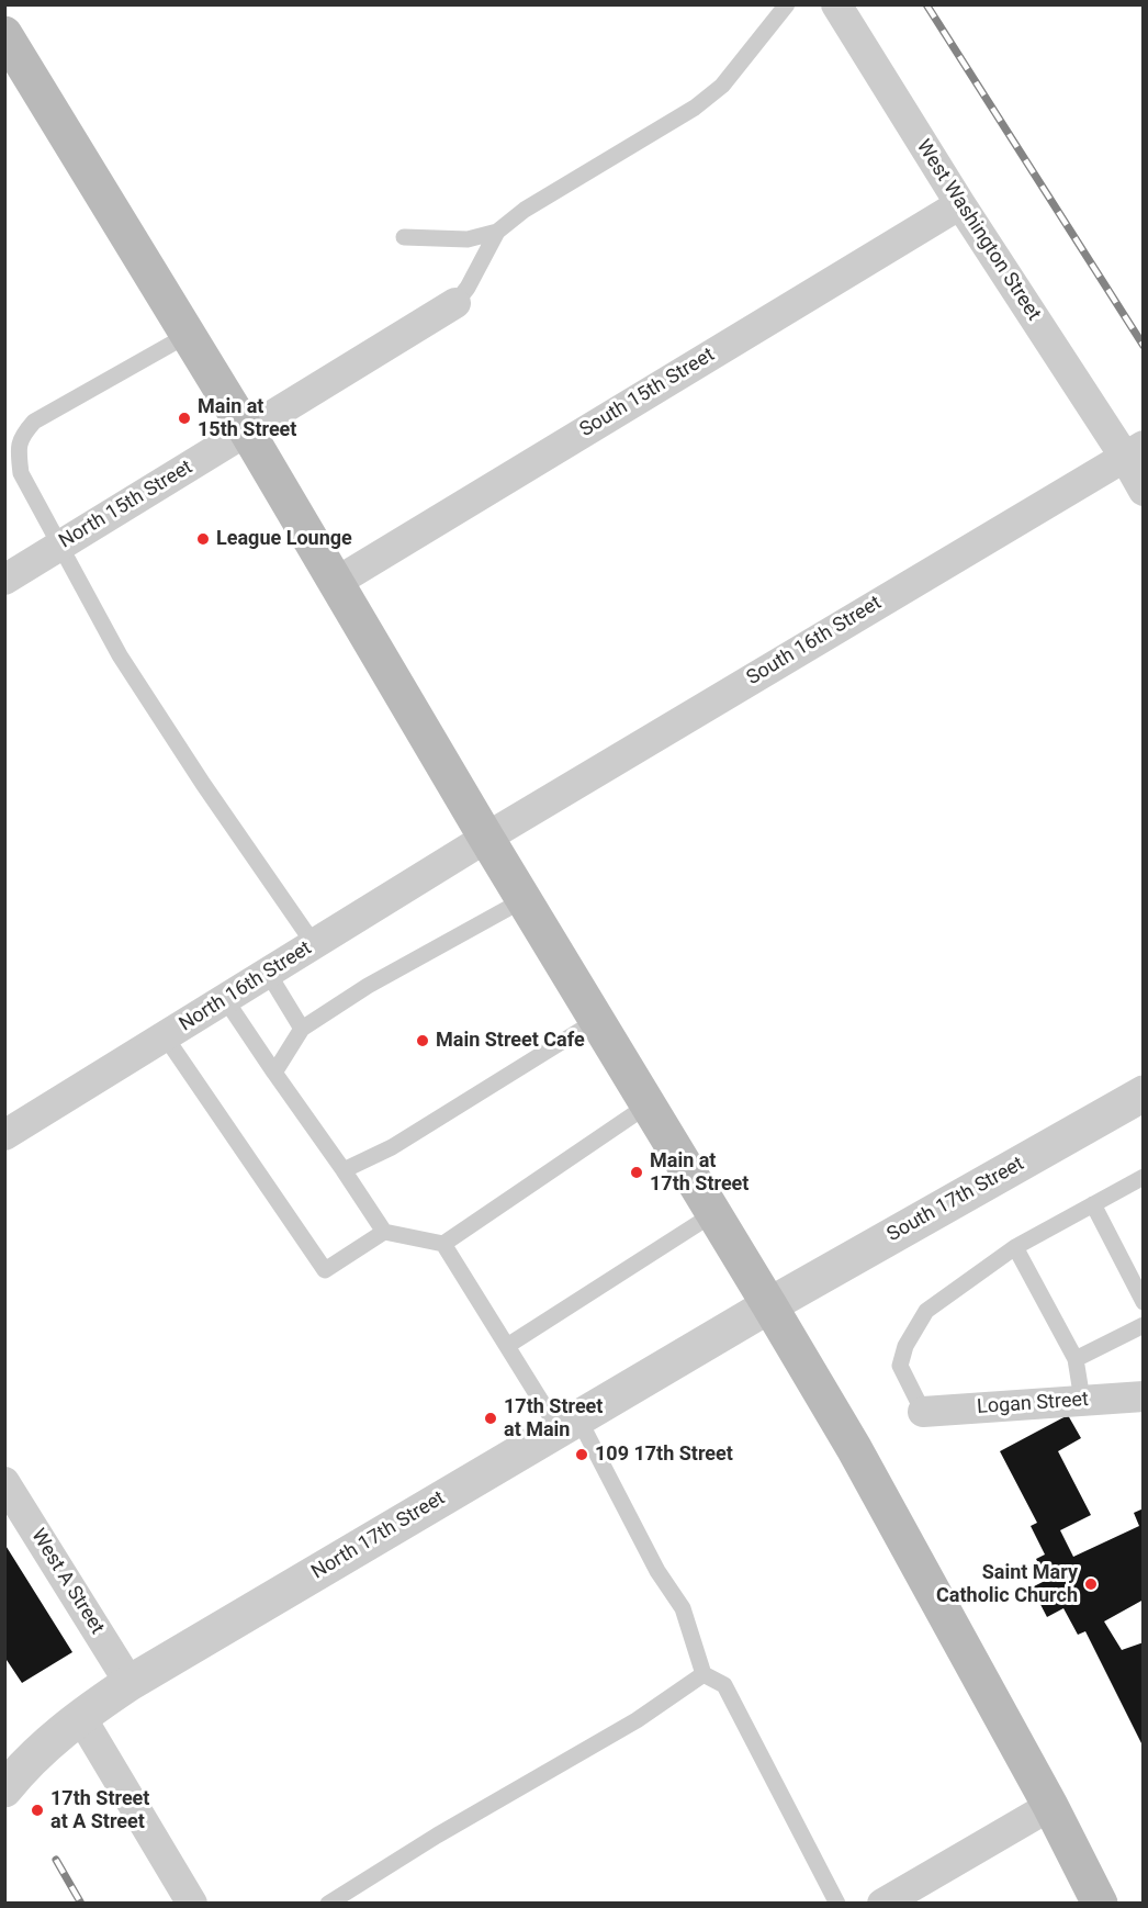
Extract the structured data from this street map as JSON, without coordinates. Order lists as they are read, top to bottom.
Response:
{
  "streets": {
    "street": [
      "West Washington Street",
      "South 15th Street",
      "North 15th Street",
      "South 16th Street",
      "North 16th Street",
      "South 17th Street",
      "Logan Street",
      "North 17th Street",
      "West A Street"
    ]
  },
  "crossings": [
    ["West Washington Street", "South 15th Street"],
    ["West Washington Street", "South 16th Street"],
    ["South 16th Street", "North 16th Street"],
    ["South 17th Street", "North 17th Street"],
    ["North 17th Street", "West A Street"]
  ],
  "places": [
    "Main at 15th Street",
    "League Lounge",
    "Main Street Cafe",
    "Main at 17th Street",
    "17th Street at Main",
    "109 17th Street",
    "Saint Mary Catholic Church",
    "17th Street at A Street"
  ]
}
